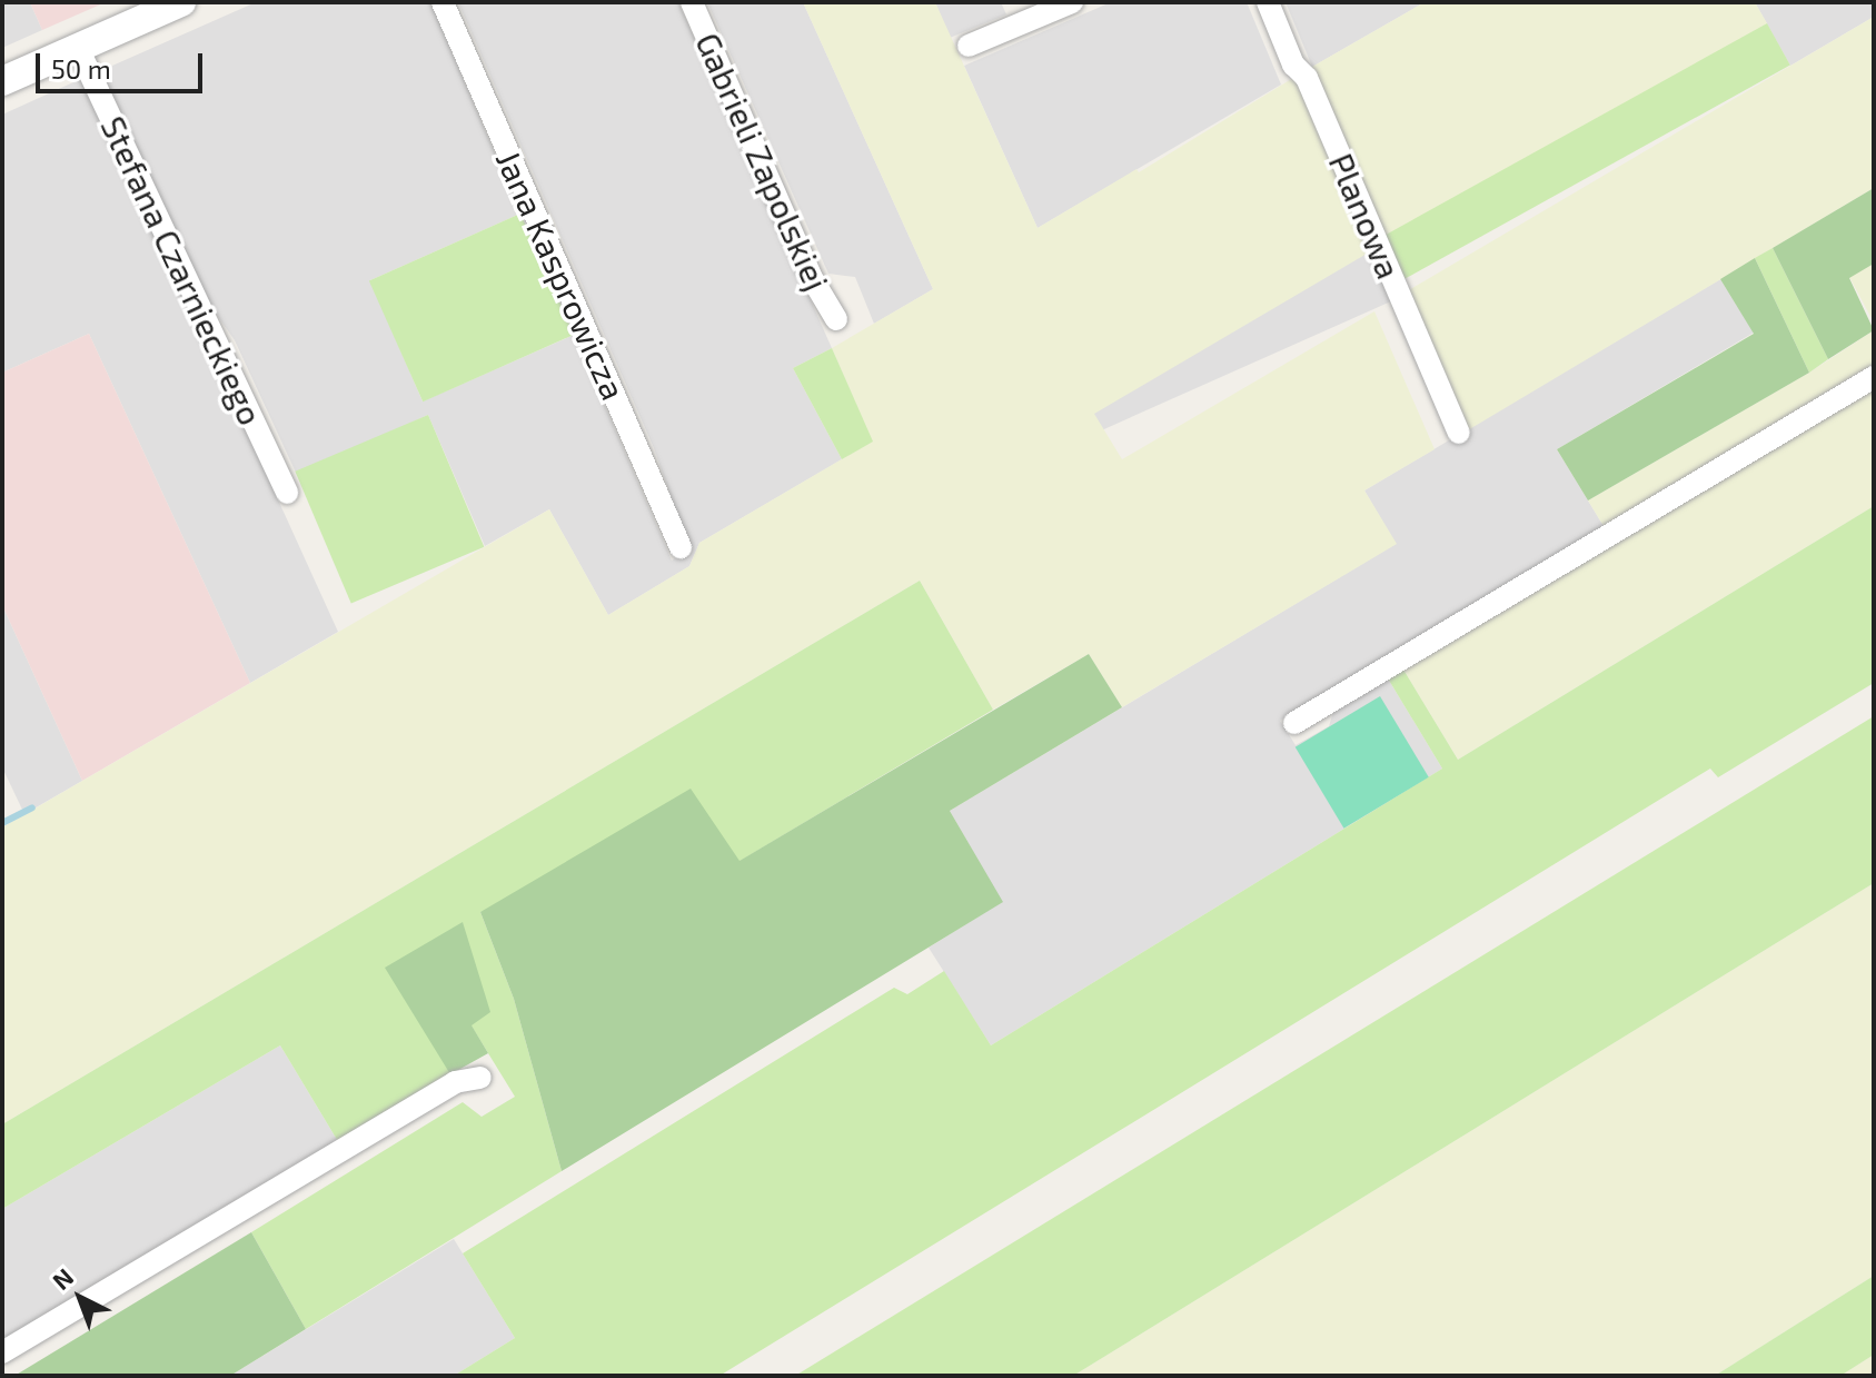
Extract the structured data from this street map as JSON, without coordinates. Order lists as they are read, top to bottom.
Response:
{
  "streets": {
    "street": [
      "Gabrieli Zapolskiej",
      "Planowa",
      "Stefana Czarnieckiego",
      "Jana Kasprowicza"
    ]
  },
  "scale_bar": "50 m",
  "north": "top left"
}
